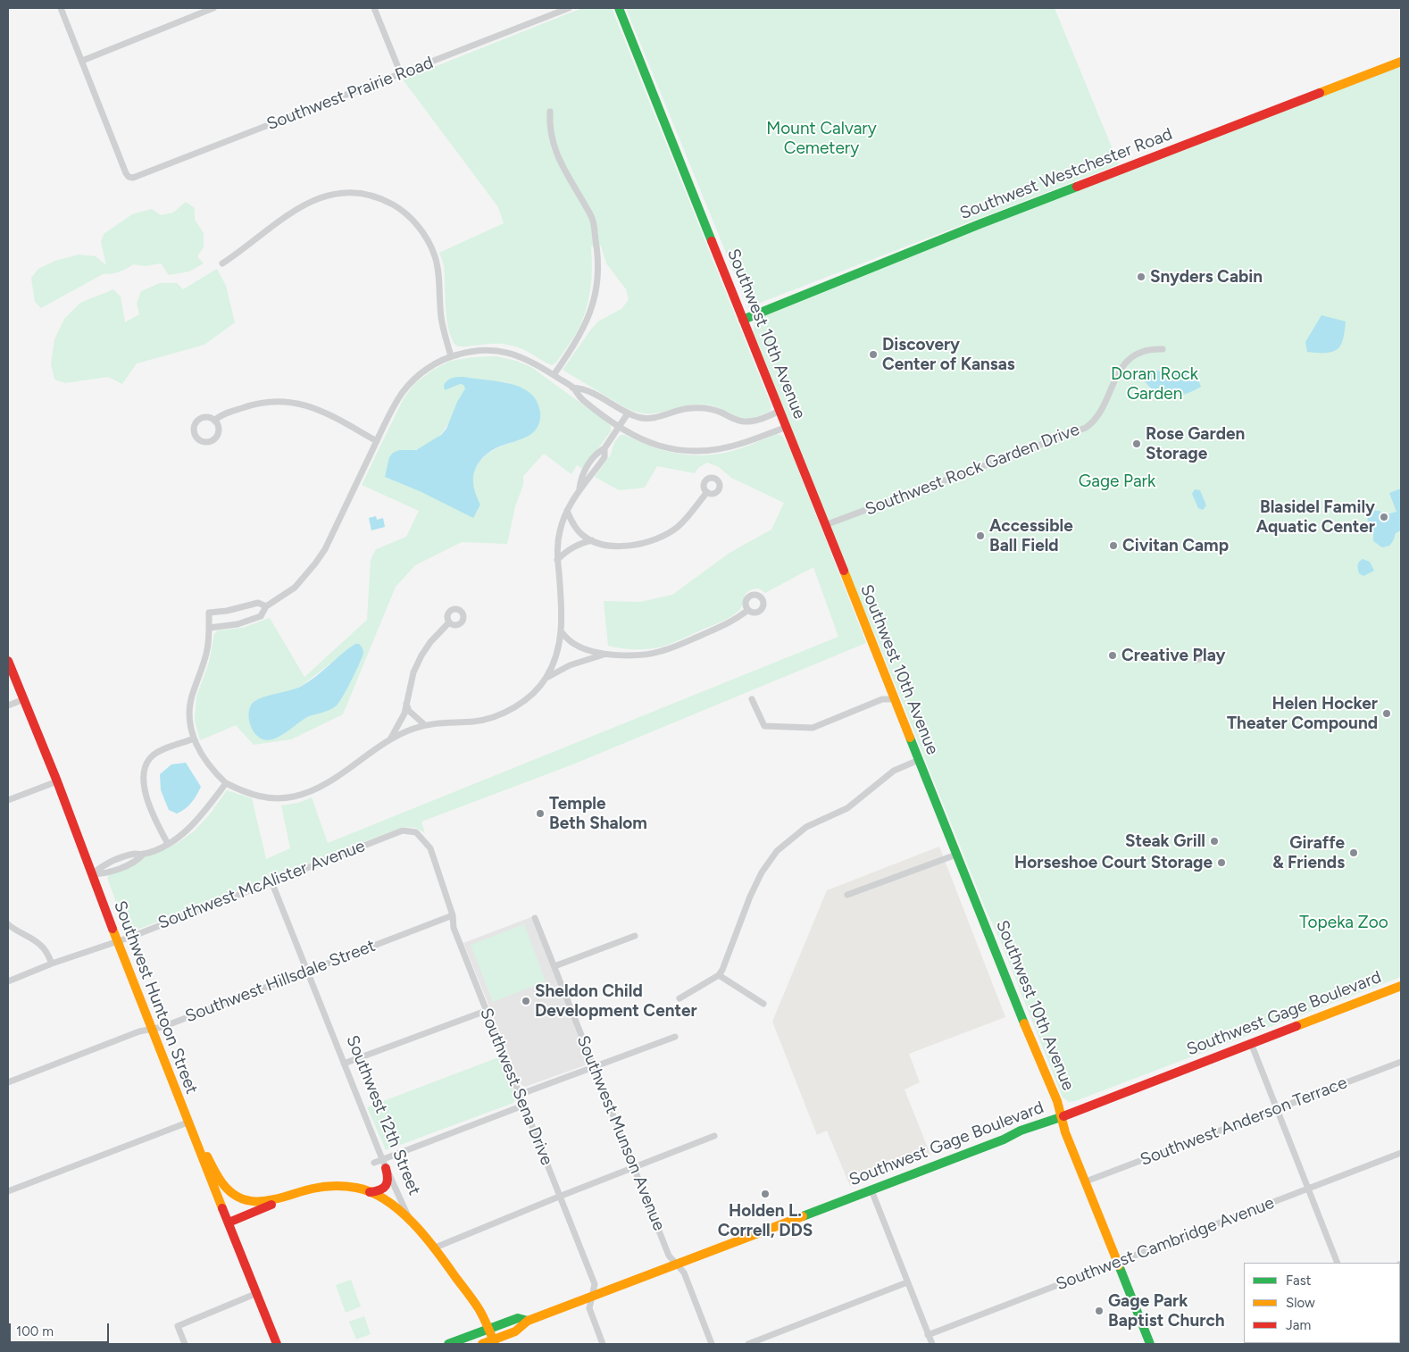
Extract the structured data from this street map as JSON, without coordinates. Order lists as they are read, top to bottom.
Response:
{
  "streets": {
    "main road": [
      "Southwest Westchester Road",
      "Southwest 10th Avenue",
      "Southwest Huntoon Street",
      "Southwest Gage Boulevard",
      "Southwest 12th Street"
    ],
    "street": [
      "Southwest Prairie Road",
      "Southwest Rock Garden Drive",
      "Southwest McAlister Avenue",
      "Southwest Hillsdale Street",
      "Southwest Sena Drive",
      "Southwest Anderson Terrace",
      "Southwest Munson Avenue",
      "Southwest Cambridge Avenue"
    ]
  },
  "crossings": [
    ["Southwest Westchester Road", "Southwest 10th Avenue"],
    ["Southwest 10th Avenue", "Southwest Rock Garden Drive"],
    ["Southwest 10th Avenue", "Southwest Gage Boulevard"],
    ["Southwest 10th Avenue", "Southwest Anderson Terrace"],
    ["Southwest 10th Avenue", "Southwest Cambridge Avenue"],
    ["Southwest McAlister Avenue", "Southwest Huntoon Street"],
    ["Southwest McAlister Avenue", "Southwest Sena Drive"],
    ["Southwest McAlister Avenue", "Southwest 12th Street"],
    ["Southwest Hillsdale Street", "Southwest Huntoon Street"],
    ["Southwest Hillsdale Street", "Southwest Sena Drive"],
    ["Southwest Hillsdale Street", "Southwest 12th Street"],
    ["Southwest Gage Boulevard", "Southwest Sena Drive"],
    ["Southwest Gage Boulevard", "Southwest 12th Street"],
    ["Southwest Gage Boulevard", "Southwest Munson Avenue"]
  ],
  "parks": [
    "Mount Calvary Cemetery",
    "Doran Rock Garden",
    "Gage Park",
    "Topeka Zoo"
  ],
  "places": [
    "Snyders Cabin",
    "Discovery Center of Kansas",
    "Rose Garden Storage",
    "Blasidel Family Aquatic Center",
    "Accessible Ball Field",
    "Civitan Camp",
    "Creative Play",
    "Helen Hocker Theater Compound",
    "Temple Beth Shalom",
    "Steak Grill",
    "Giraffe & Friends",
    "Horseshoe Court Storage",
    "Sheldon Child Development Center",
    "Holden L. Correll, DDS",
    "Gage Park Baptist Church"
  ],
  "legend": ["Fast", "Slow", "Jam"],
  "scale_bar": "100 m"
}
